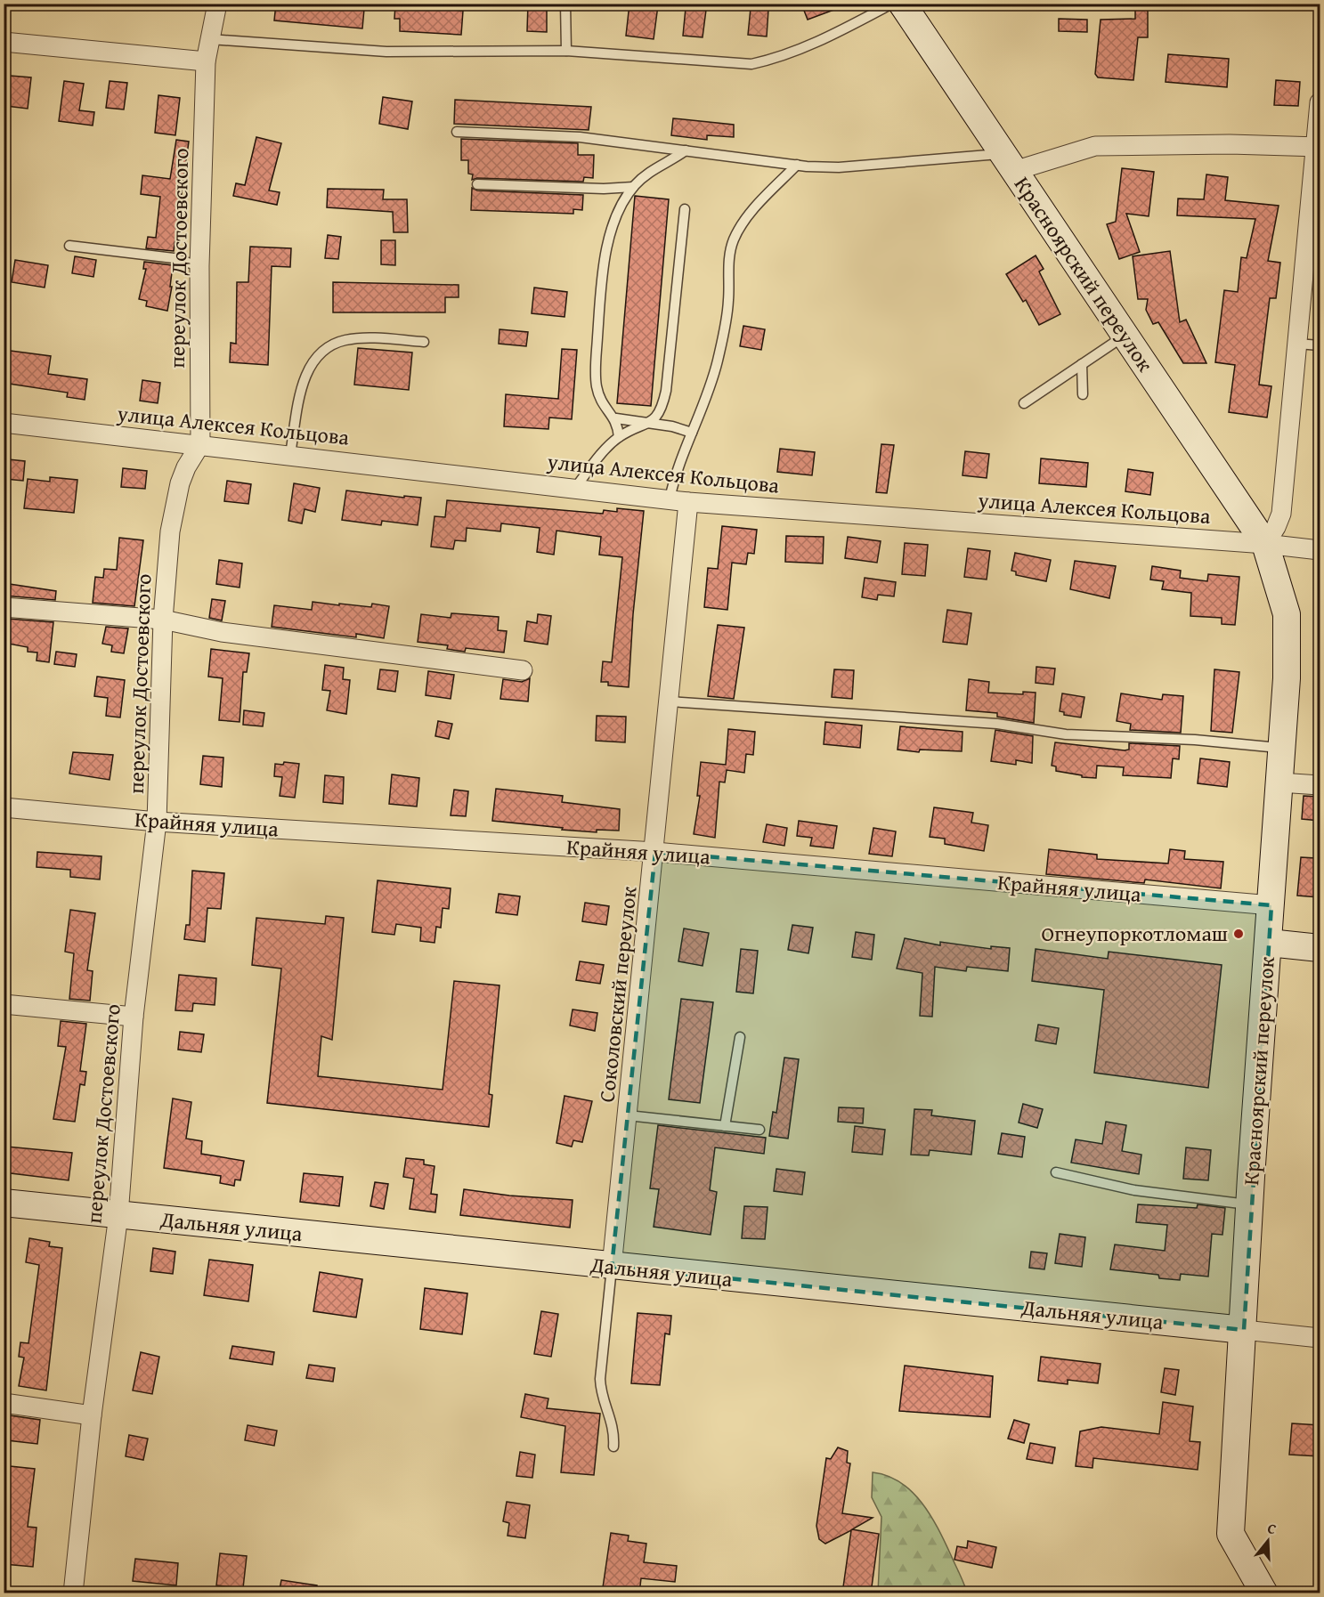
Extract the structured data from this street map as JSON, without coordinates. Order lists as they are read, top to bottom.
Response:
{
  "streets": {
    "main road": ["Красноярский переулок", "Дальняя улица"],
    "street": [
      "переулок Достоевского",
      "улица Алексея Кольцова",
      "Крайняя улица",
      "Соколовский переулок"
    ]
  },
  "crossings": [
    ["переулок Достоевского", "улица Алексея Кольцова"],
    ["переулок Достоевского", "Крайняя улица"],
    ["переулок Достоевского", "Дальняя улица"],
    ["Красноярский переулок", "улица Алексея Кольцова"],
    ["Красноярский переулок", "Крайняя улица"],
    ["Красноярский переулок", "Дальняя улица"],
    ["улица Алексея Кольцова", "Соколовский переулок"],
    ["Крайняя улица", "Соколовский переулок"],
    ["Соколовский переулок", "Дальняя улица"]
  ],
  "places": ["Огнеупоркотломаш"],
  "north": "top"
}
